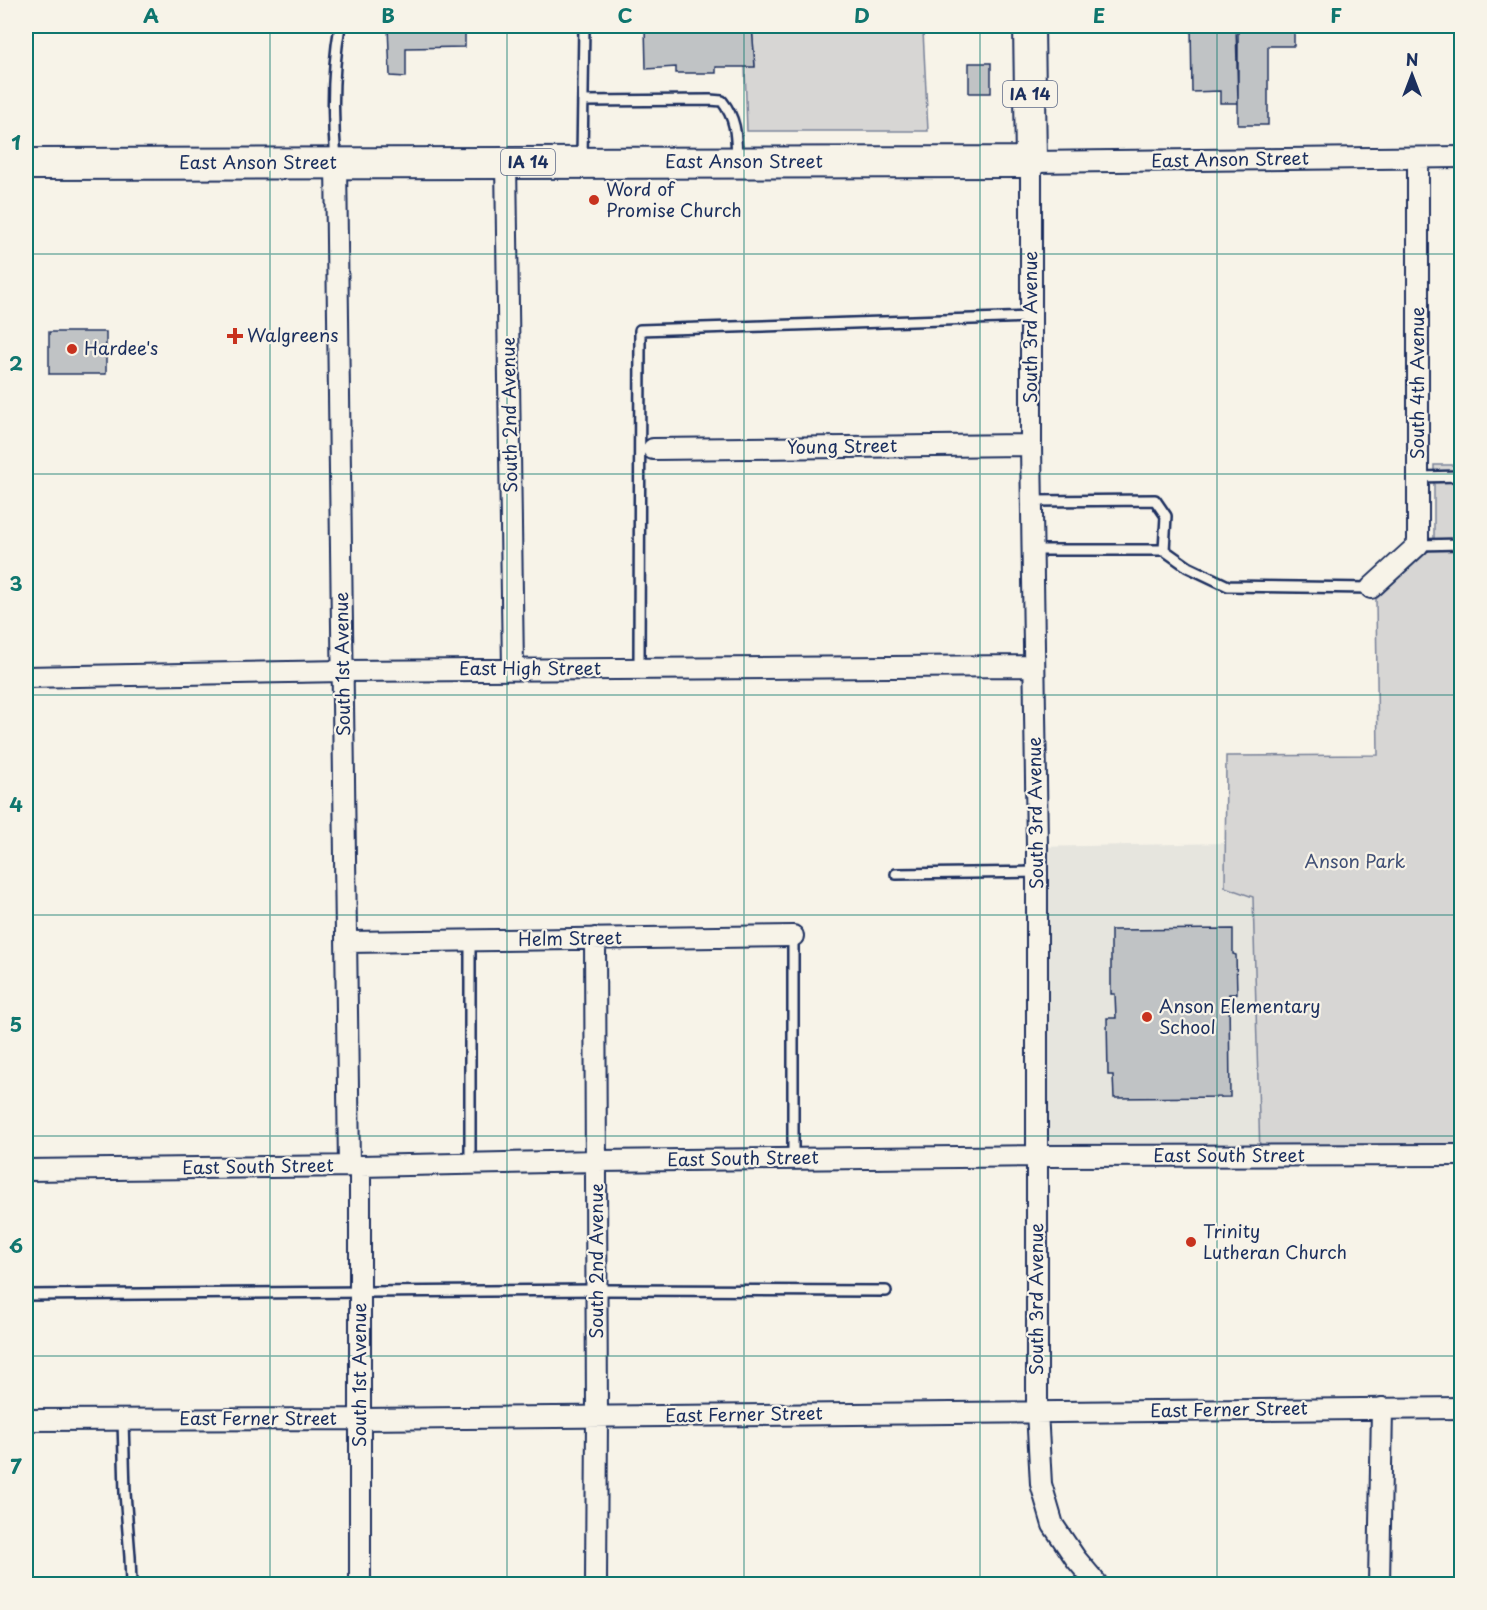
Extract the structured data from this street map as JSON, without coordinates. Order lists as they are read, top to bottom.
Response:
{
  "streets": {
    "main road": ["IA 14", "East Anson Street", "South 3rd Avenue"],
    "street": [
      "South 4th Avenue",
      "South 2nd Avenue",
      "Young Street",
      "South 1st Avenue",
      "East High Street",
      "Helm Street",
      "East South Street",
      "East Ferner Street"
    ]
  },
  "crossings": [
    ["East Anson Street", "South 3rd Avenue"],
    ["East Anson Street", "South 4th Avenue"],
    ["East Anson Street", "South 2nd Avenue"],
    ["East Anson Street", "South 1st Avenue"],
    ["South 3rd Avenue", "Young Street"],
    ["South 3rd Avenue", "East High Street"],
    ["South 3rd Avenue", "East South Street"],
    ["South 3rd Avenue", "East Ferner Street"],
    ["South 2nd Avenue", "East High Street"],
    ["South 2nd Avenue", "Helm Street"],
    ["South 2nd Avenue", "East South Street"],
    ["South 2nd Avenue", "East Ferner Street"],
    ["South 1st Avenue", "East High Street"],
    ["South 1st Avenue", "Helm Street"],
    ["South 1st Avenue", "East South Street"],
    ["South 1st Avenue", "East Ferner Street"]
  ],
  "parks": ["Anson Park"],
  "places": {
    "other": [
      "Word of Promise Church",
      "Hardee's",
      "Anson Elementary School",
      "Trinity Lutheran Church"
    ],
    "health": ["Walgreens"]
  },
  "north": "top",
  "grid": {
    "columns": [
      "A",
      "B",
      "C",
      "D",
      "E",
      "F"
    ],
    "rows": [
      "1",
      "2",
      "3",
      "4",
      "5",
      "6",
      "7"
    ]
  }
}
